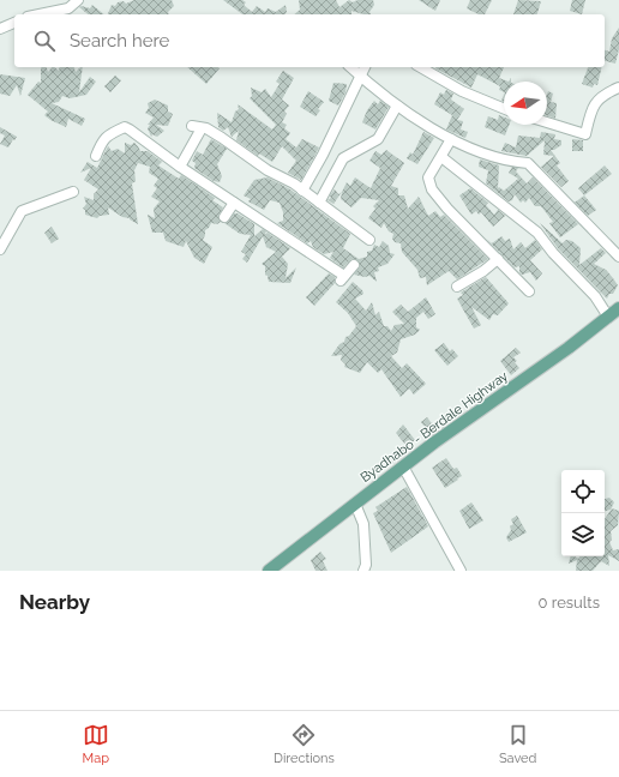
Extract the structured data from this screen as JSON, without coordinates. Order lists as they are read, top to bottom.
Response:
{
  "streets": {
    "main road": ["Byadhabo - Berdale Highway"]
  },
  "north": "left",
  "page": {
    "search": "Search here",
    "heading": ["Nearby", "0 results"],
    "nav": ["Map", "Directions", "Saved"]
  }
}
